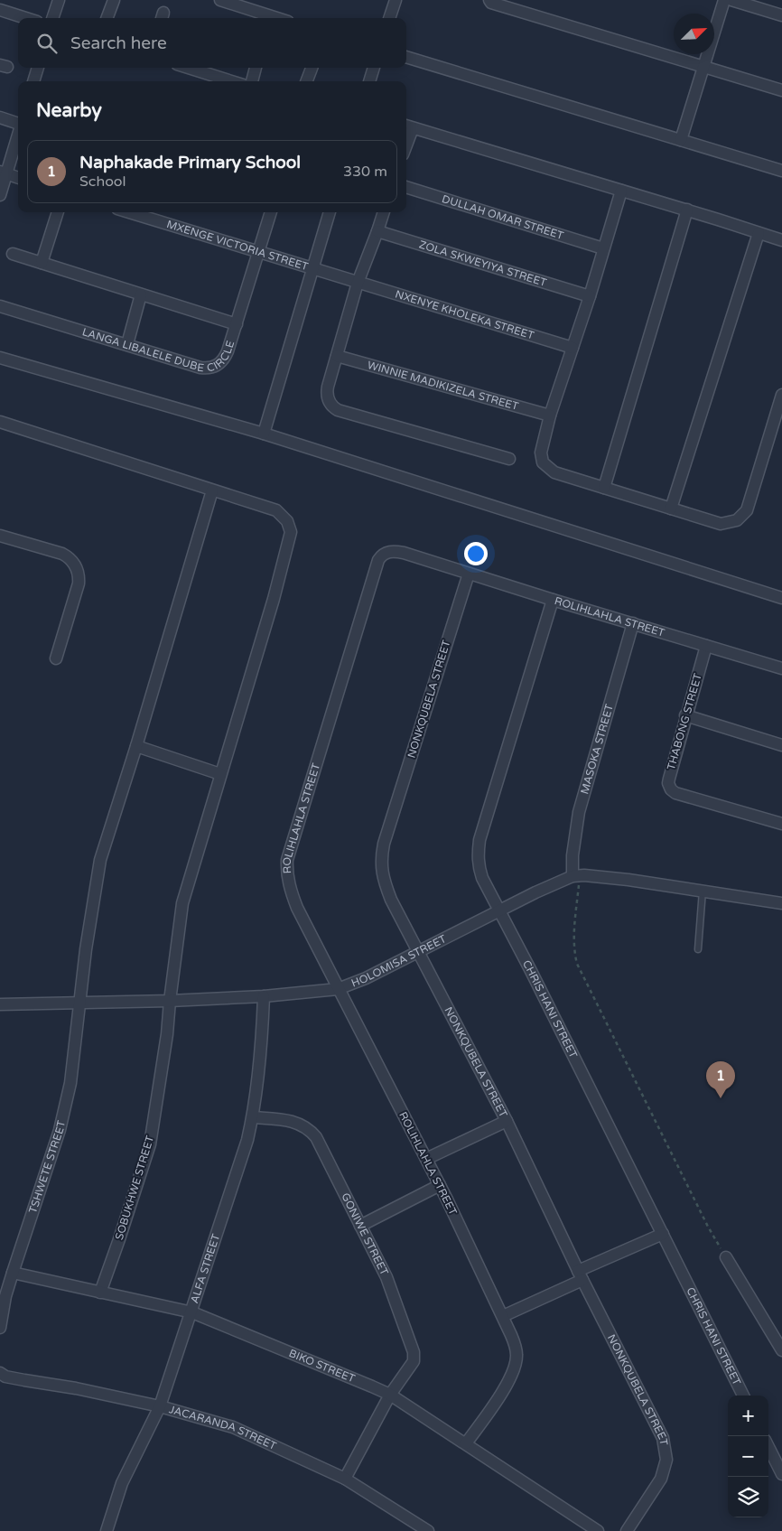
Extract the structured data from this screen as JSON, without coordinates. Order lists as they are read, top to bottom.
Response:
{
  "streets": {
    "street": [
      "DULLAH OMAR STREET",
      "MXENGE VICTORIA STREET",
      "ZOLA SKWEYIYA STREET",
      "NXENYE KHOLEKA STREET",
      "LANGA LIBALELE DUBE CIRCLE",
      "WINNIE MADIKIZELA STREET",
      "ROLIHLAHLA STREET",
      "NONKQUBELA STREET",
      "THABONG STREET",
      "MASOKA STREET",
      "HOLOMISA STREET",
      "CHRIS HANI STREET",
      "TSHWETE STREET",
      "SOBUKHWE STREET",
      "GONIWE STREET",
      "ALFA STREET",
      "BIKO STREET",
      "JACARANDA STREET"
    ]
  },
  "crossings": [
    ["MXENGE VICTORIA STREET", "NXENYE KHOLEKA STREET"],
    ["MXENGE VICTORIA STREET", "LANGA LIBALELE DUBE CIRCLE"],
    ["ROLIHLAHLA STREET", "NONKQUBELA STREET"],
    ["ROLIHLAHLA STREET", "THABONG STREET"],
    ["ROLIHLAHLA STREET", "MASOKA STREET"],
    ["ROLIHLAHLA STREET", "HOLOMISA STREET"],
    ["ROLIHLAHLA STREET", "CHRIS HANI STREET"],
    ["ROLIHLAHLA STREET", "BIKO STREET"],
    ["NONKQUBELA STREET", "HOLOMISA STREET"],
    ["MASOKA STREET", "HOLOMISA STREET"],
    ["HOLOMISA STREET", "CHRIS HANI STREET"],
    ["HOLOMISA STREET", "TSHWETE STREET"],
    ["HOLOMISA STREET", "SOBUKHWE STREET"],
    ["HOLOMISA STREET", "ALFA STREET"],
    ["TSHWETE STREET", "SOBUKHWE STREET"],
    ["TSHWETE STREET", "BIKO STREET"],
    ["SOBUKHWE STREET", "BIKO STREET"],
    ["GONIWE STREET", "ALFA STREET"],
    ["GONIWE STREET", "BIKO STREET"],
    ["GONIWE STREET", "JACARANDA STREET"],
    ["ALFA STREET", "BIKO STREET"],
    ["ALFA STREET", "JACARANDA STREET"]
  ],
  "north": "top right",
  "page": {
    "search": "Search here",
    "heading": "Nearby",
    "list": [
      {
        "mark": "1",
        "name": "Naphakade Primary School",
        "note": "School",
        "value": "330 m"
      }
    ],
    "pins": "1",
    "map_buttons": ["+", "−"]
  }
}
